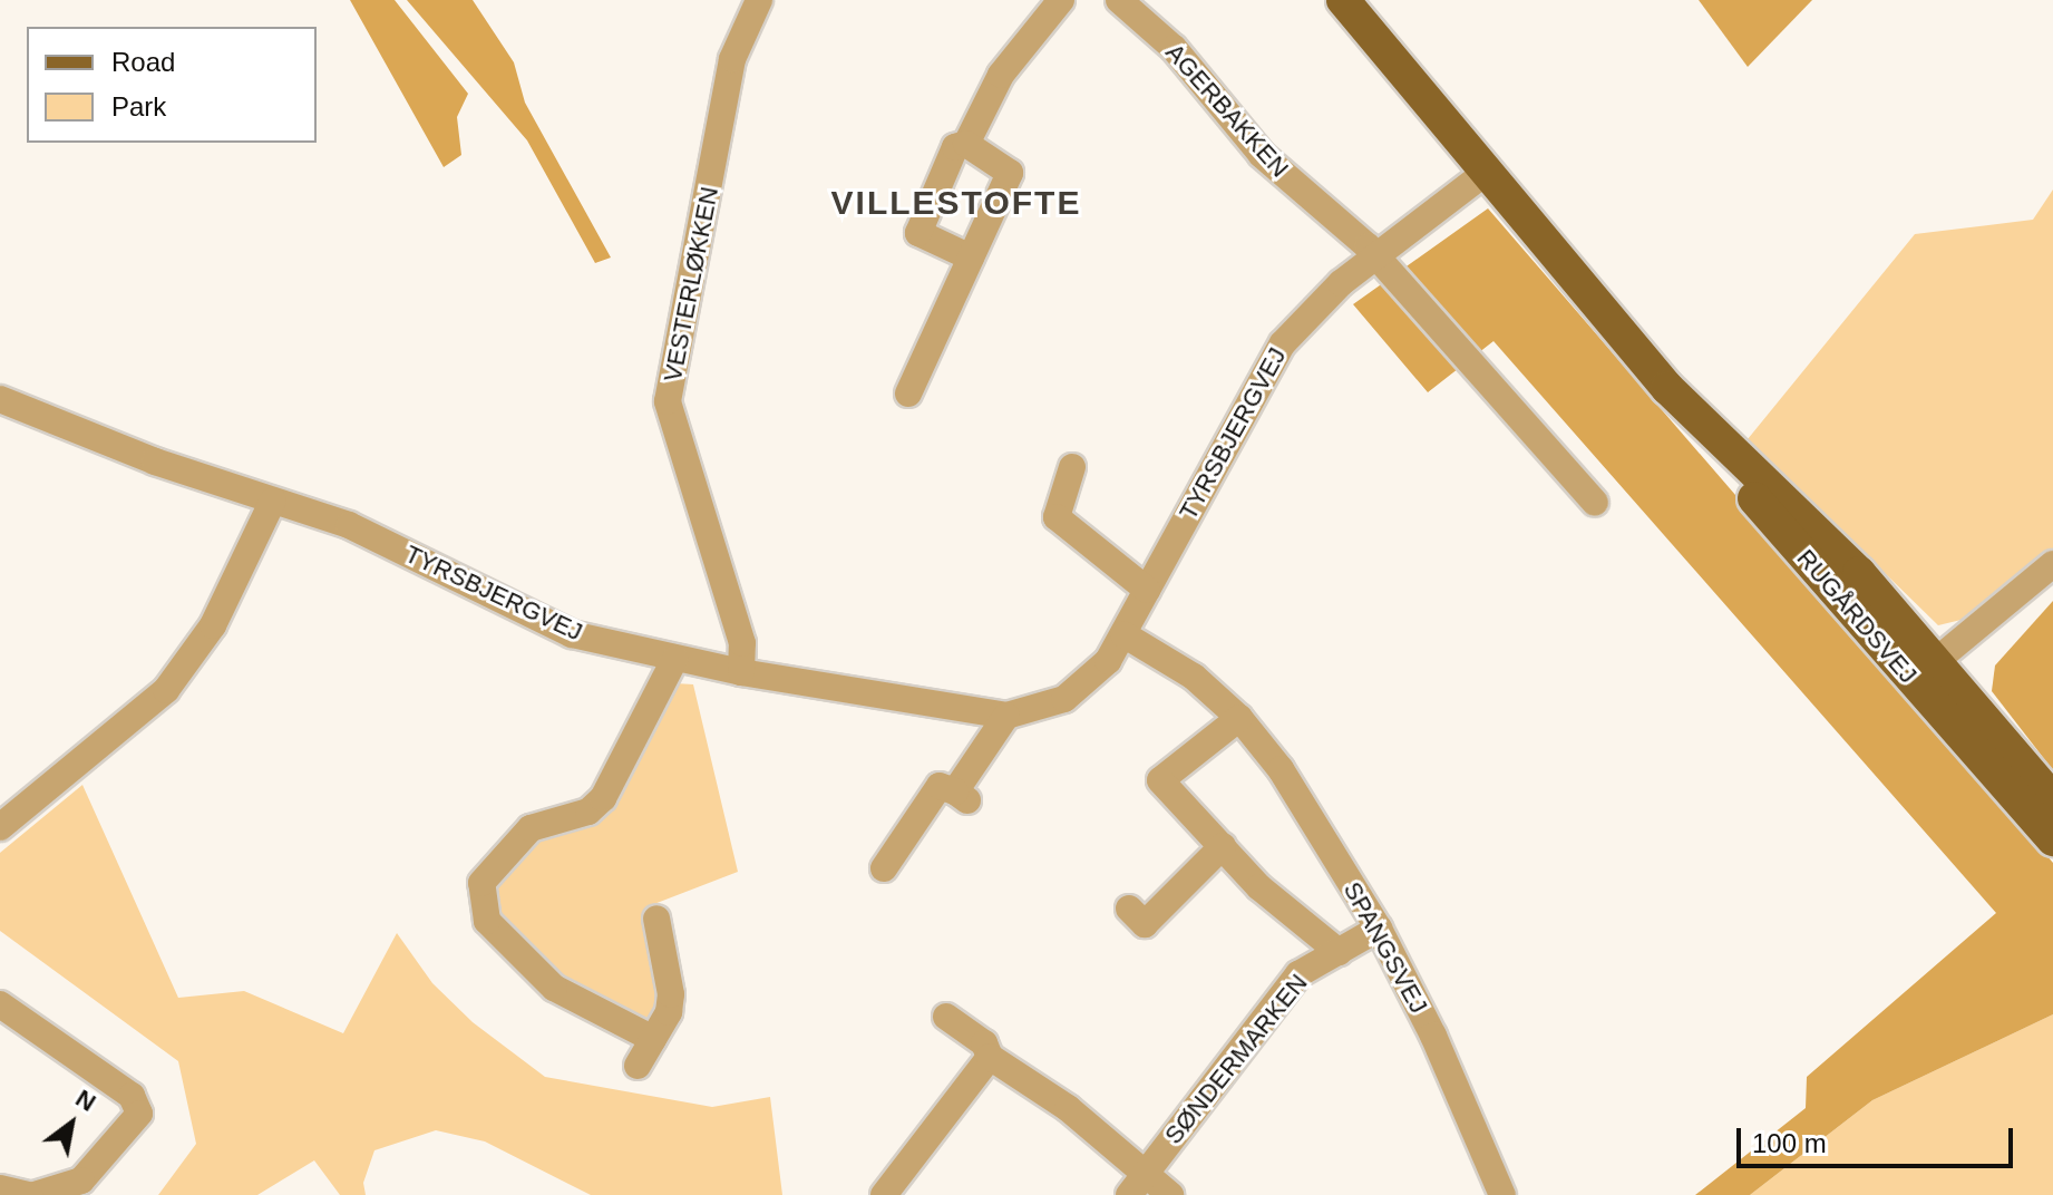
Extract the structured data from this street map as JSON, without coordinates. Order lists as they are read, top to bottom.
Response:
{
  "streets": {
    "main road": ["RUGÅRDSVEJ"],
    "street": [
      "AGERBAKKEN",
      "VESTERLØKKEN",
      "TYRSBJERGVEJ",
      "SPANGSVEJ",
      "SØNDERMARKEN"
    ]
  },
  "crossings": [
    ["AGERBAKKEN", "TYRSBJERGVEJ"],
    ["VESTERLØKKEN", "TYRSBJERGVEJ"],
    ["TYRSBJERGVEJ", "RUGÅRDSVEJ"],
    ["TYRSBJERGVEJ", "SPANGSVEJ"],
    ["SPANGSVEJ", "SØNDERMARKEN"]
  ],
  "districts": ["VILLESTOFTE"],
  "legend": ["Road", "Park"],
  "scale_bar": "100 m",
  "north": "top right"
}
